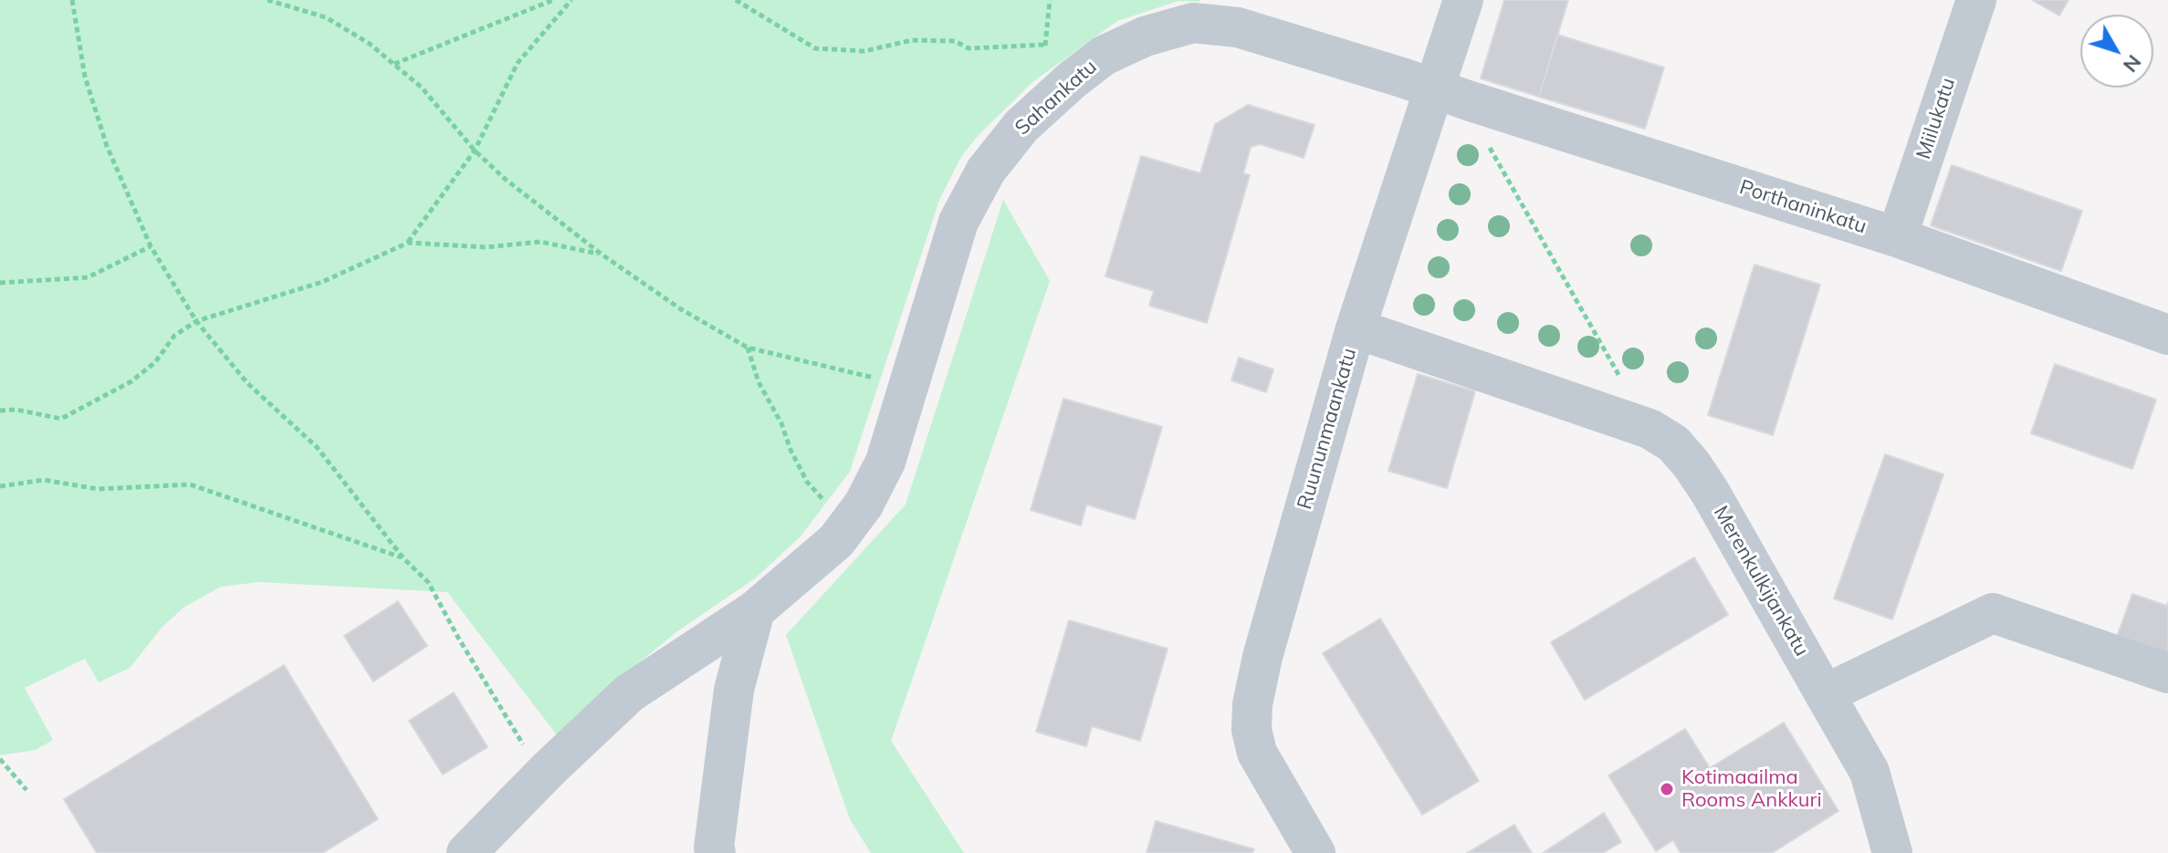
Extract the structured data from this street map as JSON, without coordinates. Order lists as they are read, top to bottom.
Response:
{
  "streets": {
    "street": [
      "Sahankatu",
      "Miilukatu",
      "Porthaninkatu",
      "Ruununmaankatu",
      "Merenkulkijankatu"
    ]
  },
  "crossings": [
    ["Sahankatu", "Porthaninkatu"],
    ["Sahankatu", "Ruununmaankatu"],
    ["Miilukatu", "Porthaninkatu"],
    ["Porthaninkatu", "Ruununmaankatu"],
    ["Ruununmaankatu", "Merenkulkijankatu"]
  ],
  "places": ["Kotimaailma Rooms Ankkuri"],
  "north": "bottom right"
}
